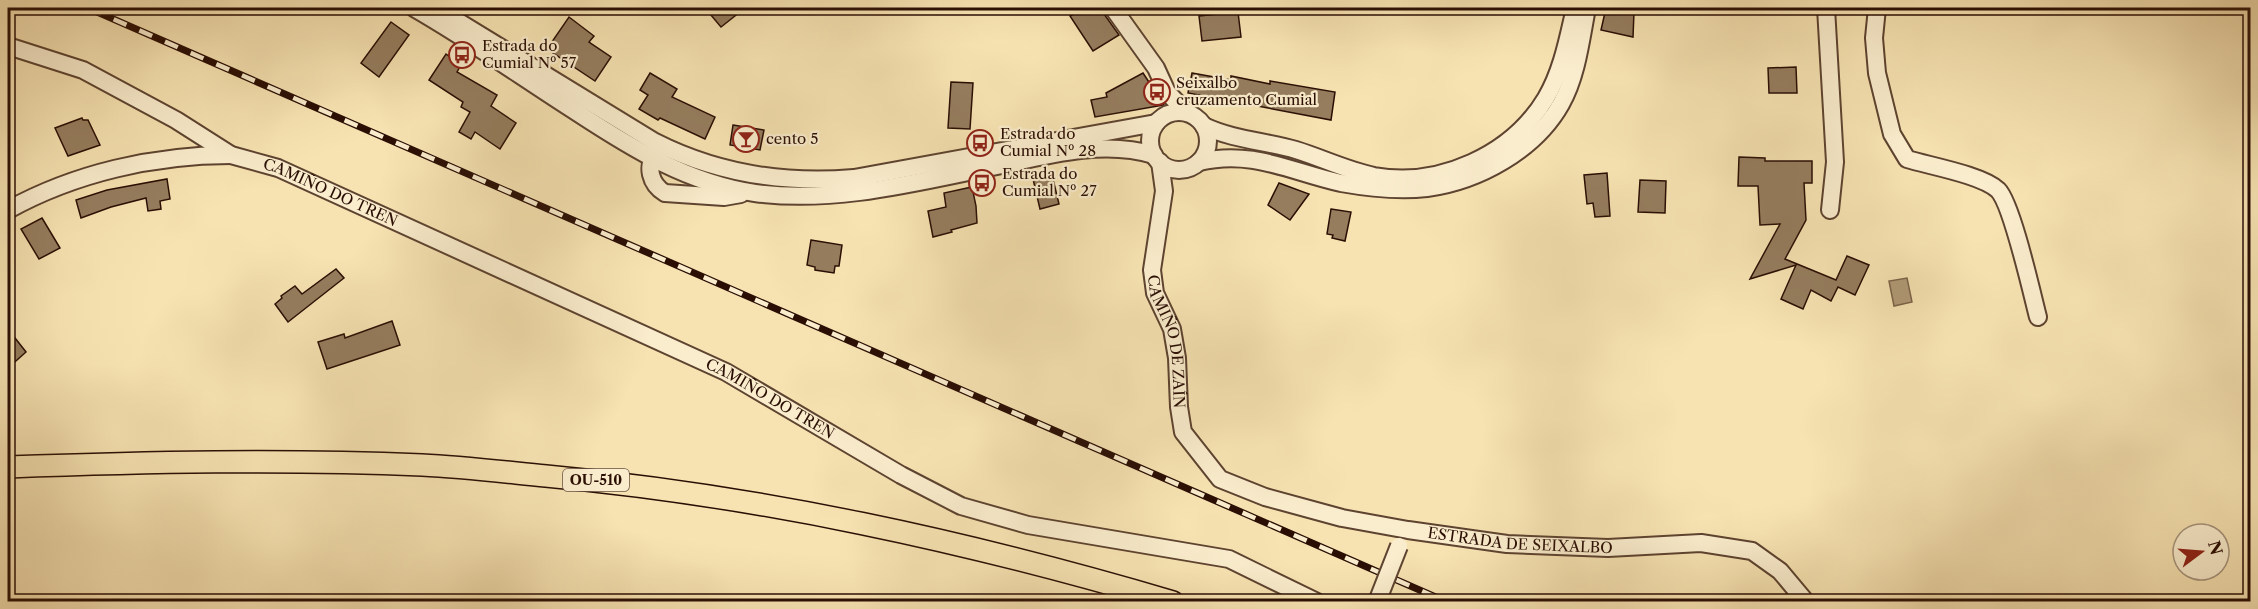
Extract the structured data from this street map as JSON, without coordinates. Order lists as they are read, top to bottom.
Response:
{
  "streets": {
    "main road": ["OU-510"],
    "street": ["CAMIÑO DO TREN", "CAMIÑO DE ZAÍN", "ESTRADA DE SEIXALBO"]
  },
  "crossings": [
    ["CAMIÑO DE ZAÍN", "ESTRADA DE SEIXALBO"]
  ],
  "places": {
    "bus stop": [
      "Estrada do Cumial Nº 57",
      "Seixalbo cruzamento Cumial",
      "Estrada do Cumial Nº 28",
      "Estrada do Cumial Nº 27"
    ],
    "bar": ["cento 5"]
  },
  "north": "right"
}
